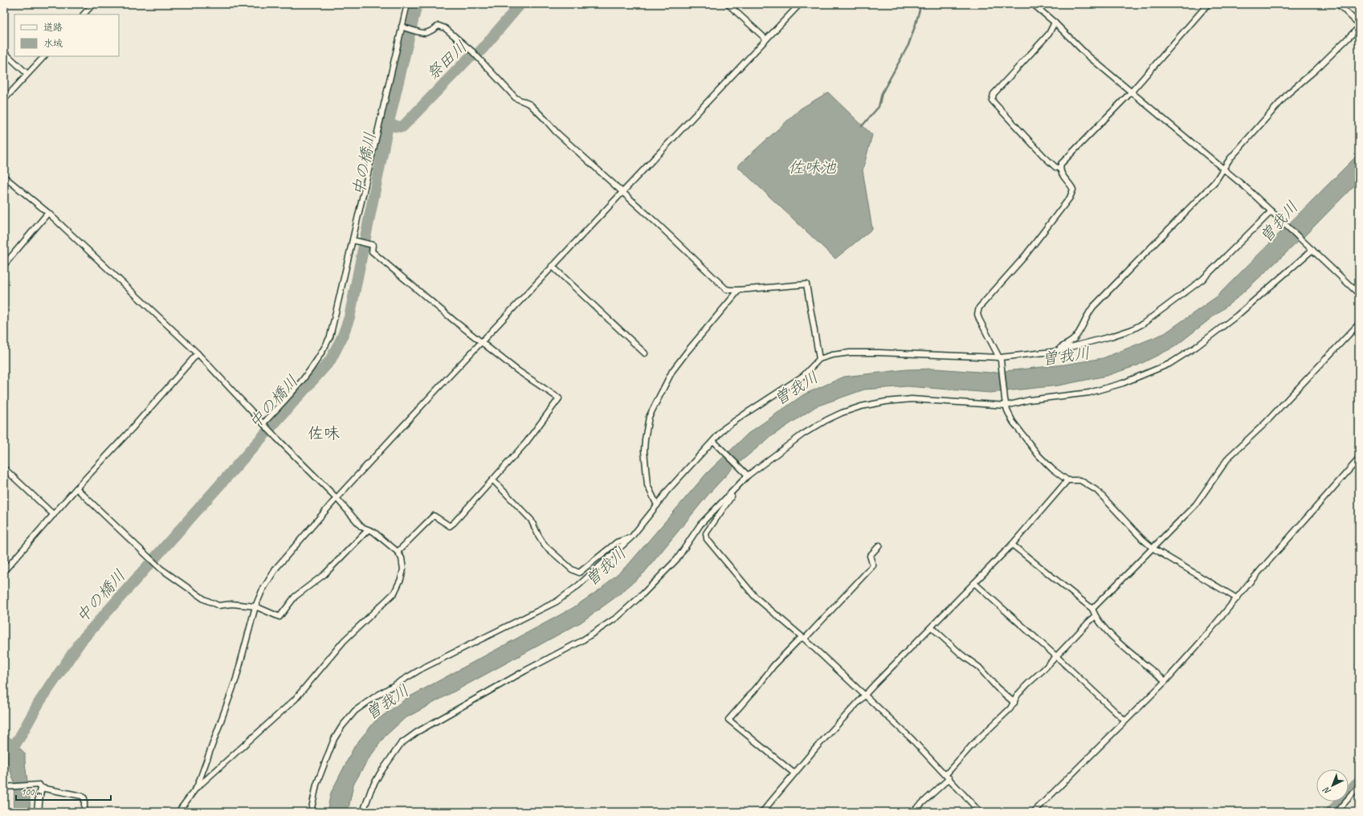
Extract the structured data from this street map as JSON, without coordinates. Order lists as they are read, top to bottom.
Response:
{
  "districts": ["佐味"],
  "water": [
    "祭田川",
    "中の橋川",
    "佐味池",
    "曽我川"
  ],
  "legend": ["道路", "水域"],
  "scale_bar": "100 m",
  "north": "bottom left"
}
